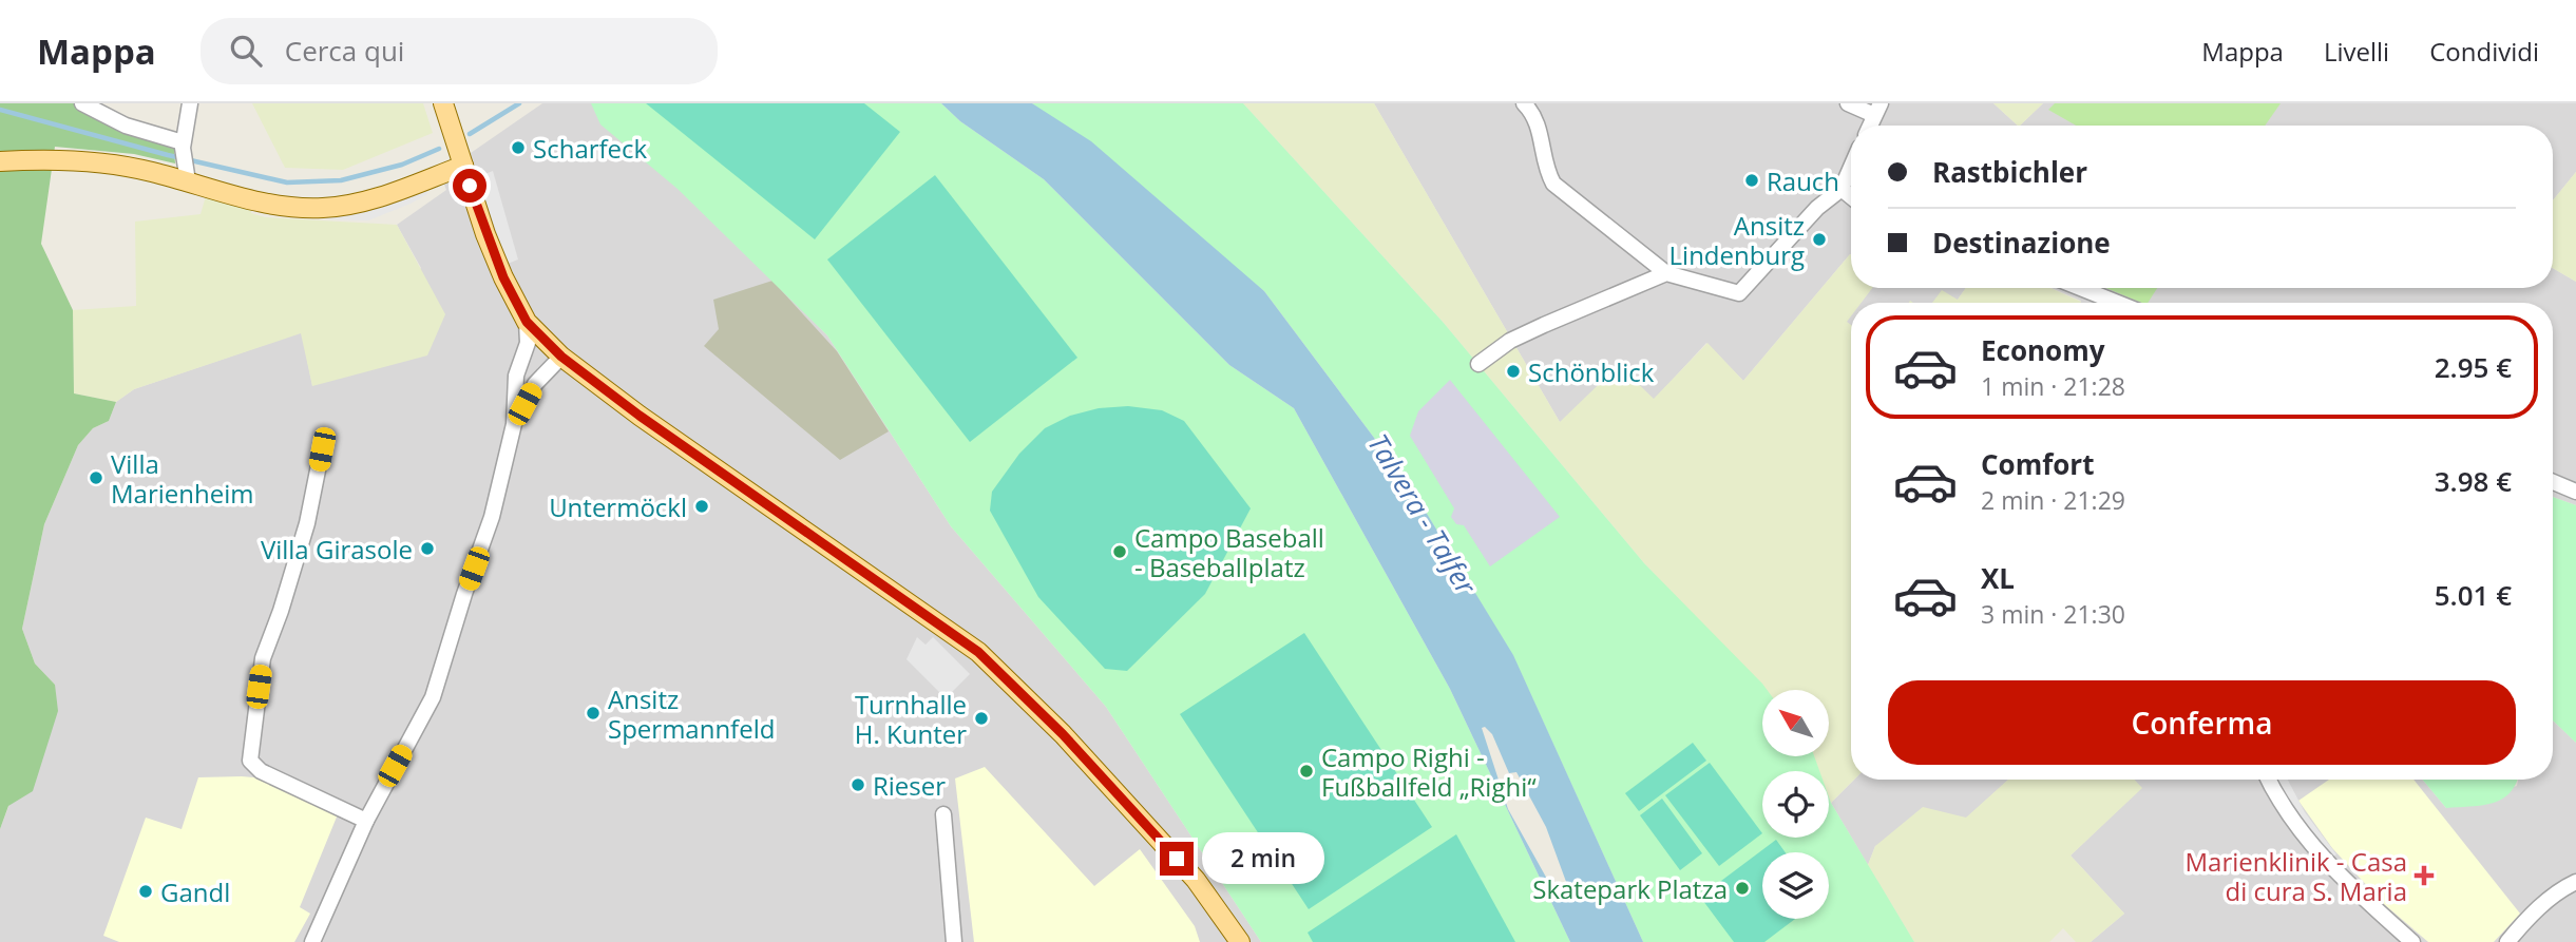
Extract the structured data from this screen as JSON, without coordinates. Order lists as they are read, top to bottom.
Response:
{
  "water": ["Talvera - Talfer"],
  "places": {
    "other": [
      "Scharfeck",
      "Rauch",
      "Ansitz Lindenburg",
      "Schönblick",
      "Villa Marienheim",
      "Untermöckl",
      "Villa Girasole",
      "Campo Baseball - Baseballplatz",
      "Ansitz Spermannfeld",
      "Turnhalle H. Kunter",
      "Campo Righi - Fußballfeld „Righi“",
      "Rieser",
      "Skatepark Platza",
      "Gandl"
    ],
    "health": ["Marienklinik - Casa di cura S. Maria"]
  },
  "north": "top left",
  "page": {
    "header": "Mappa",
    "search": "Cerca qui",
    "nav": ["Mappa", "Livelli", "Condividi"],
    "banner": ["Rastbichler", "Destinazione"],
    "list": [
      {
        "name": "Economy",
        "note": "1 min · 21:28",
        "value": "2.95 €"
      },
      {
        "name": "Comfort",
        "note": "2 min · 21:29",
        "value": "3.98 €"
      },
      {
        "name": "XL",
        "note": "3 min · 21:30",
        "value": "5.01 €"
      }
    ],
    "buttons": "Conferma",
    "bubble": "2 min"
  }
}
